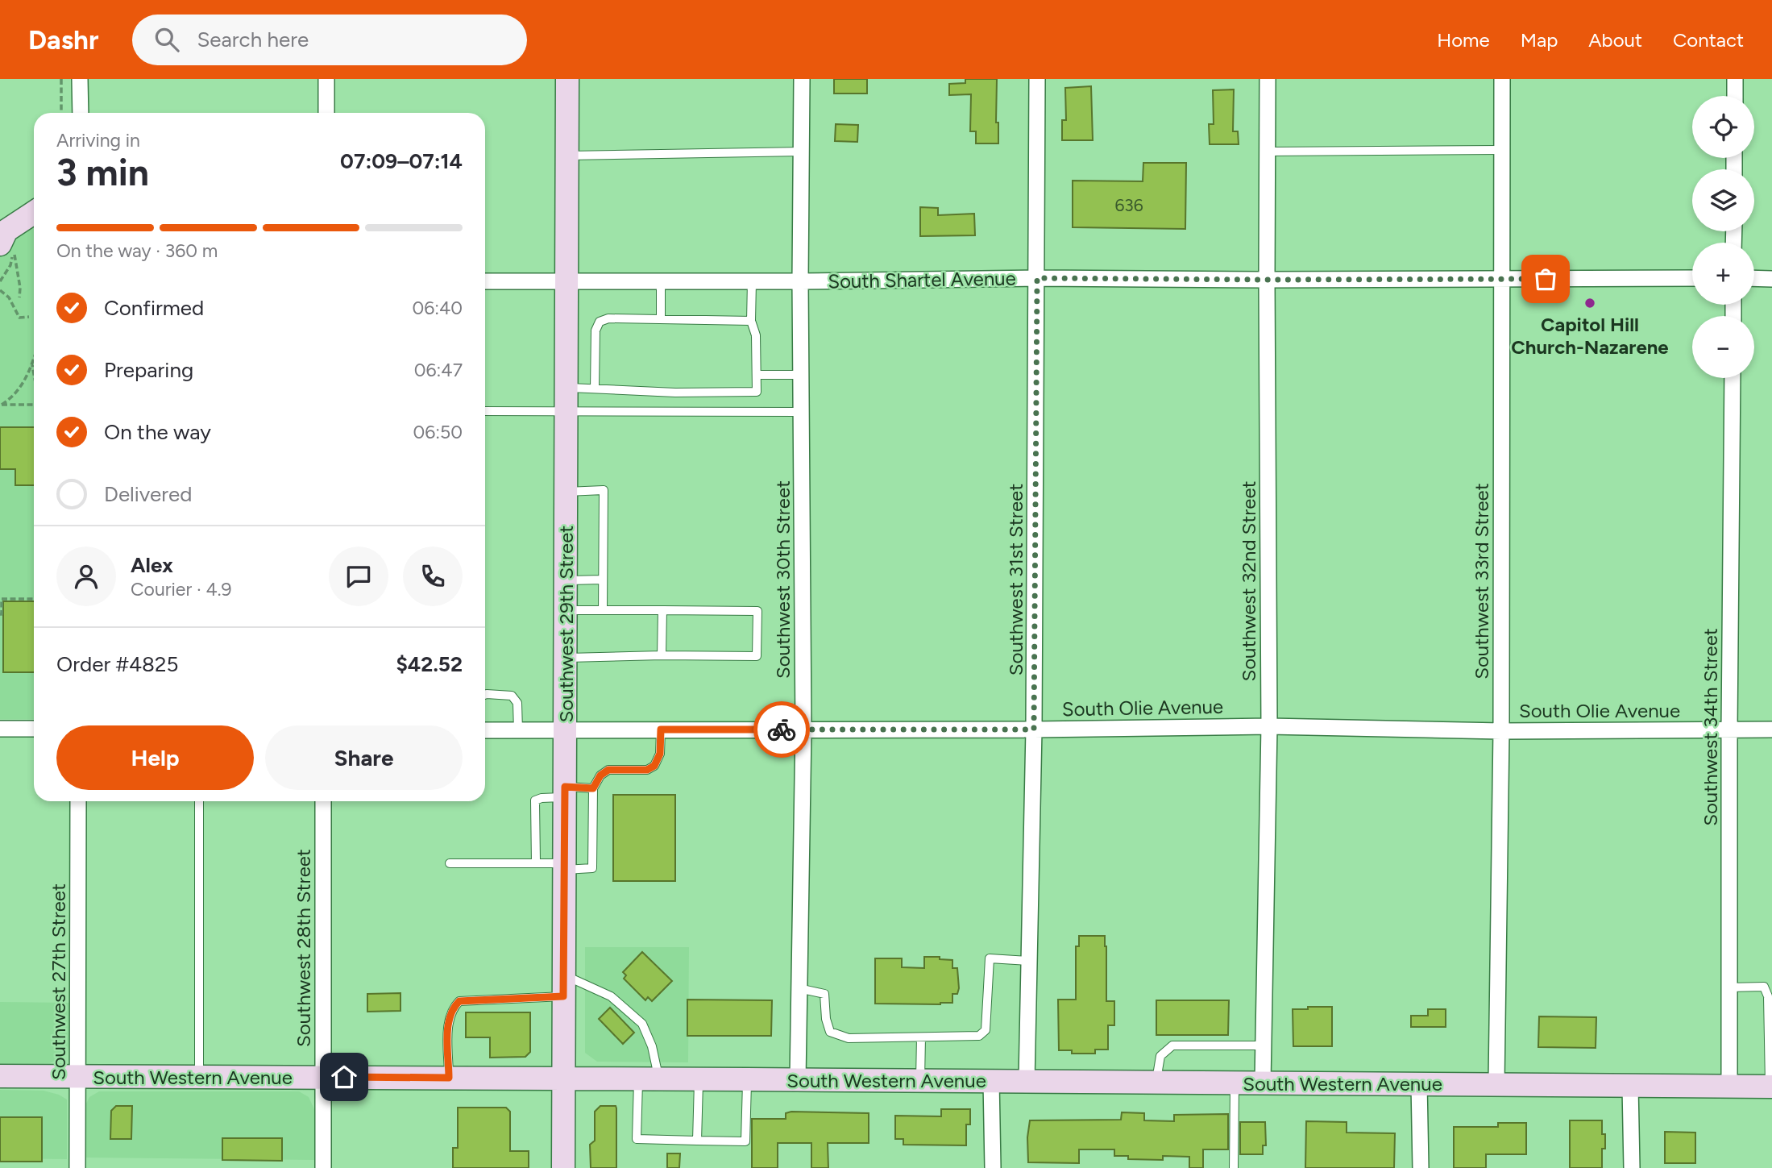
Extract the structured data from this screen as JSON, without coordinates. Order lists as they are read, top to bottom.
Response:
{
  "streets": {
    "main road": ["Southwest 29th Street", "South Western Avenue"],
    "street": [
      "South Shartel Avenue",
      "Southwest 30th Street",
      "Southwest 31st Street",
      "Southwest 32nd Street",
      "Southwest 33rd Street",
      "South Olie Avenue",
      "Southwest 34th Street",
      "Southwest 28th Street",
      "Southwest 27th Street"
    ]
  },
  "crossings": [
    ["South Shartel Avenue", "Southwest 30th Street"],
    ["South Shartel Avenue", "Southwest 31st Street"],
    ["South Shartel Avenue", "Southwest 32nd Street"],
    ["South Shartel Avenue", "Southwest 33rd Street"],
    ["South Shartel Avenue", "Southwest 29th Street"],
    ["Southwest 30th Street", "South Olie Avenue"],
    ["Southwest 30th Street", "South Western Avenue"],
    ["Southwest 31st Street", "South Olie Avenue"],
    ["Southwest 31st Street", "South Western Avenue"],
    ["Southwest 32nd Street", "South Olie Avenue"],
    ["Southwest 32nd Street", "South Western Avenue"],
    ["Southwest 33rd Street", "South Olie Avenue"],
    ["Southwest 33rd Street", "South Western Avenue"],
    ["Southwest 29th Street", "South Olie Avenue"],
    ["Southwest 29th Street", "South Western Avenue"],
    ["South Olie Avenue", "Southwest 34th Street"],
    ["Southwest 34th Street", "South Western Avenue"],
    ["Southwest 28th Street", "South Western Avenue"],
    ["Southwest 27th Street", "South Western Avenue"]
  ],
  "places": ["Capitol Hill Church-Nazarene"],
  "house_numbers": ["636"],
  "page": {
    "header": "Dashr",
    "search": "Search here",
    "nav": [
      "Home",
      "Map",
      "About",
      "Contact"
    ],
    "map_buttons": ["+", "−"],
    "heading": ["3 min", "Arriving in", "07:09–07:14"],
    "panel": [
      "Alex",
      "Courier · 4.9",
      "Order #4825",
      "$42.52"
    ],
    "bar": "On the way · 360 m",
    "list": [
      ["Confirmed", "06:40"],
      ["Preparing", "06:47"],
      ["On the way", "06:50"],
      "Delivered"
    ],
    "buttons": ["Help", "Share"]
  }
}
